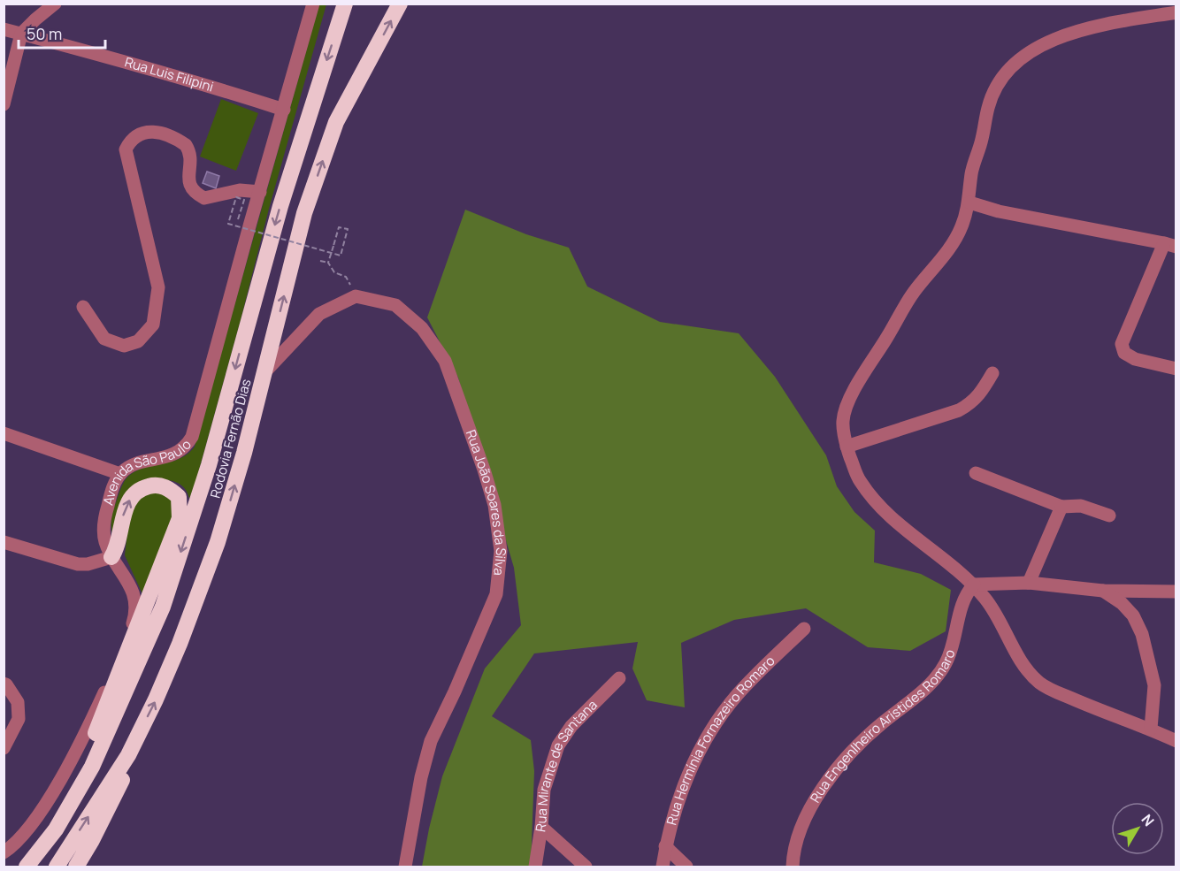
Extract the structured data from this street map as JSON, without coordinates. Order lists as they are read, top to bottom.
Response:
{
  "streets": {
    "highway": ["Rodovia Fernão Dias"],
    "street": [
      "Rua Luis Filipini",
      "Avenida São Paulo",
      "Rua João Soares da Silva",
      "Rua Engenlheiro Aristides Romaro",
      "Rua Hermínia Fornazeiro Romaro",
      "Rua Mirante de Santana"
    ]
  },
  "crossings": [
    ["Rua Luis Filipini", "Avenida São Paulo"]
  ],
  "scale_bar": "50 m",
  "north": "top right"
}
